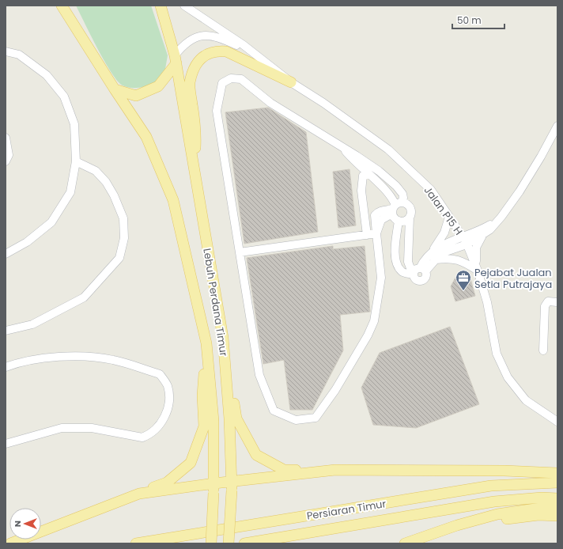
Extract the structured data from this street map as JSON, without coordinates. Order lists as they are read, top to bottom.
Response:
{
  "streets": {
    "main road": ["Lebuh Perdana Timur", "Persiaran Timur"],
    "street": ["Jalan P15 H"]
  },
  "crossings": [
    ["Jalan P15 H", "Lebuh Perdana Timur"]
  ],
  "places": {
    "office": ["Pejabat Jualan Setia Putrajaya"]
  },
  "scale_bar": "50 m",
  "north": "left"
}
